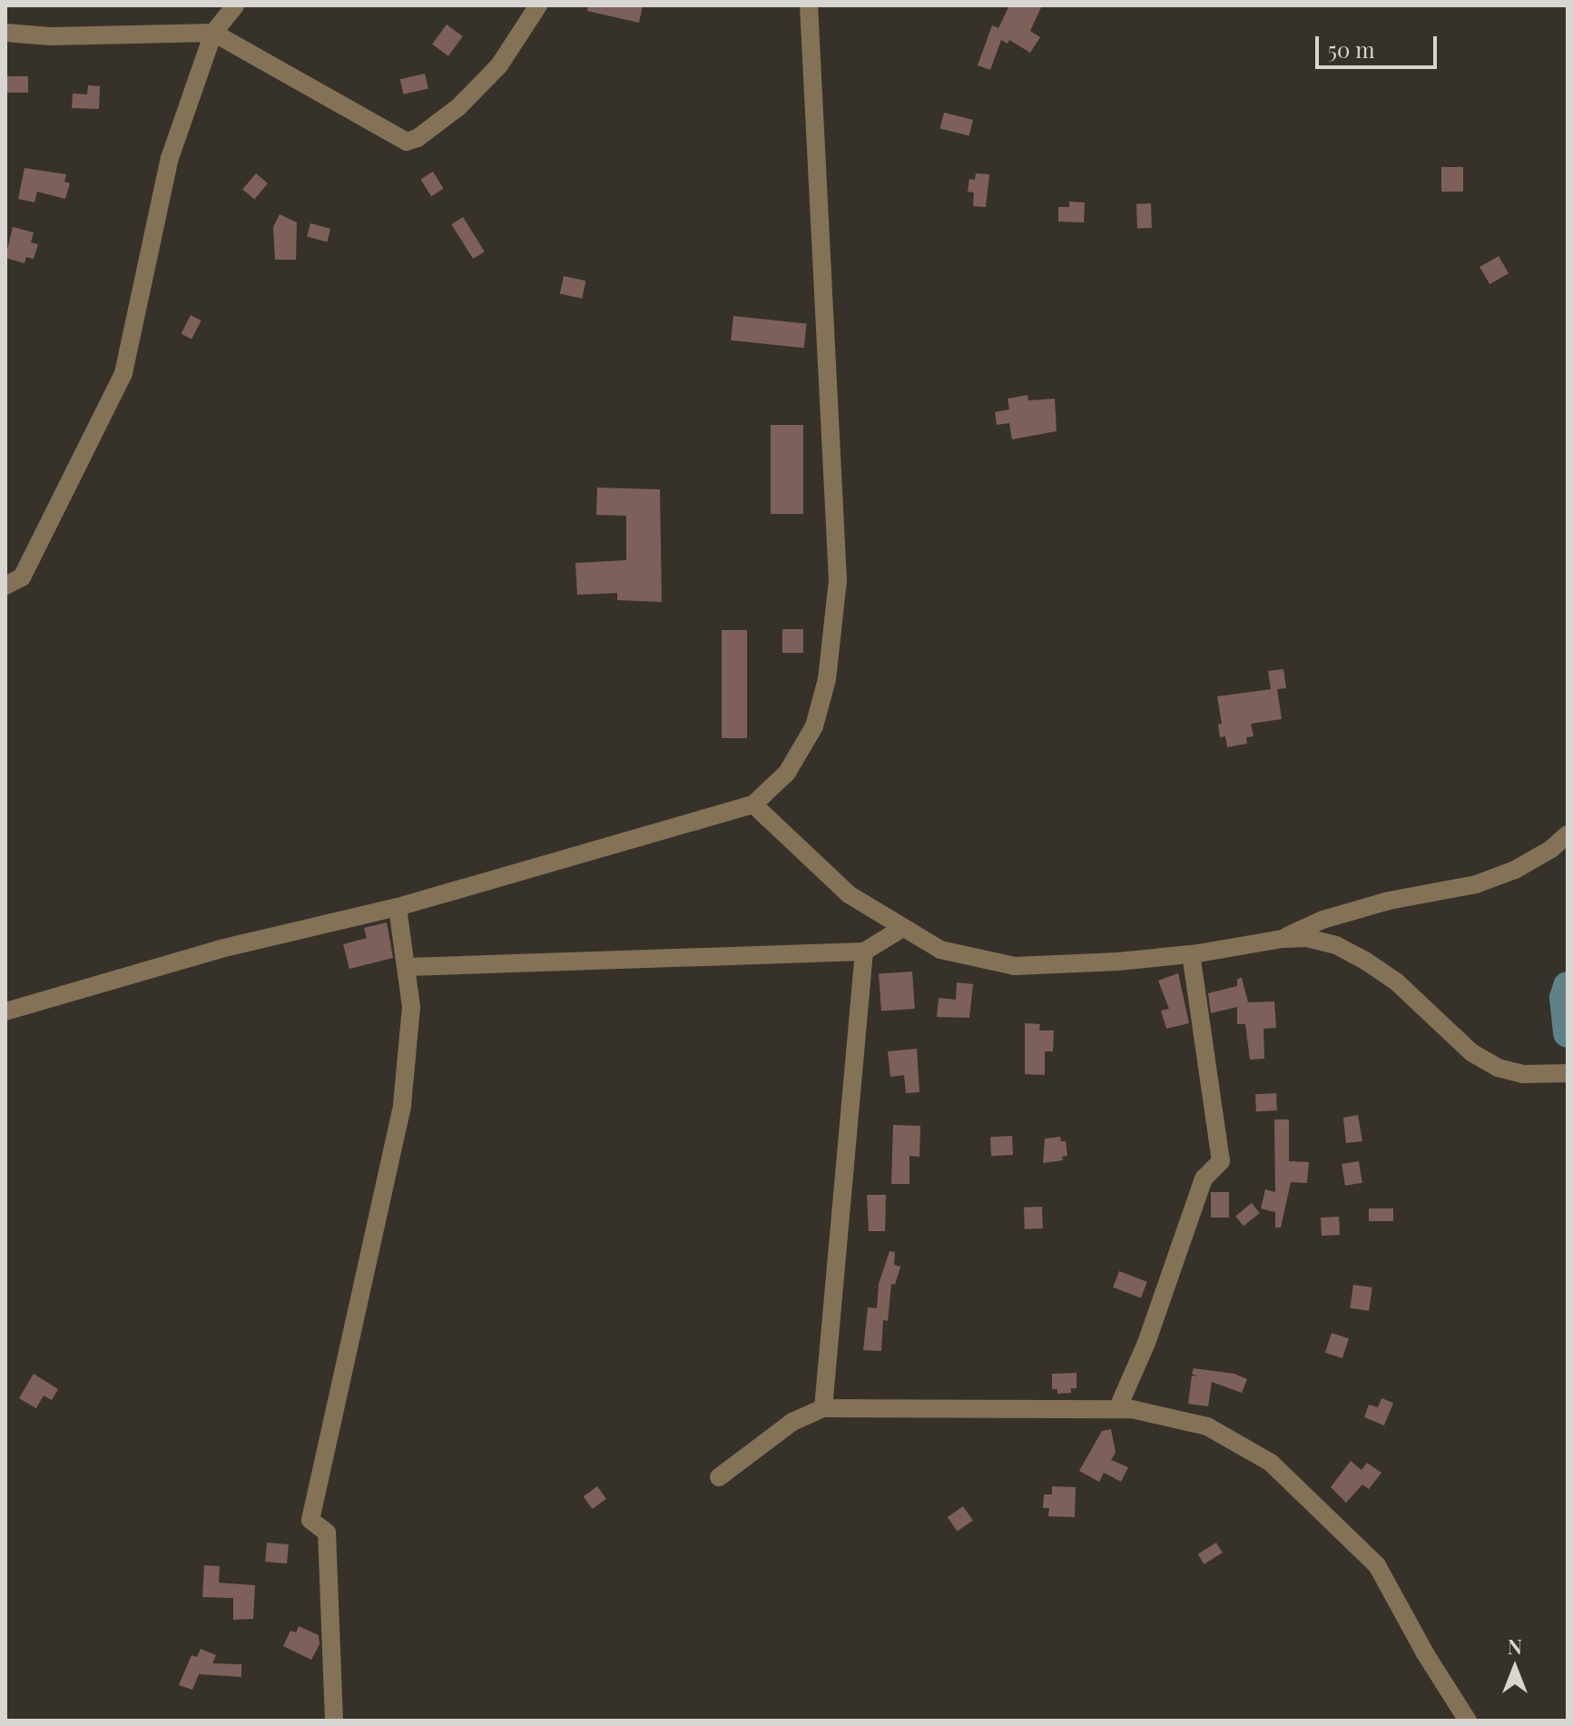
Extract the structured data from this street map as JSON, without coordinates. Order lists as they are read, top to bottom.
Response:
{
  "scale_bar": "50 m",
  "north": "top"
}
